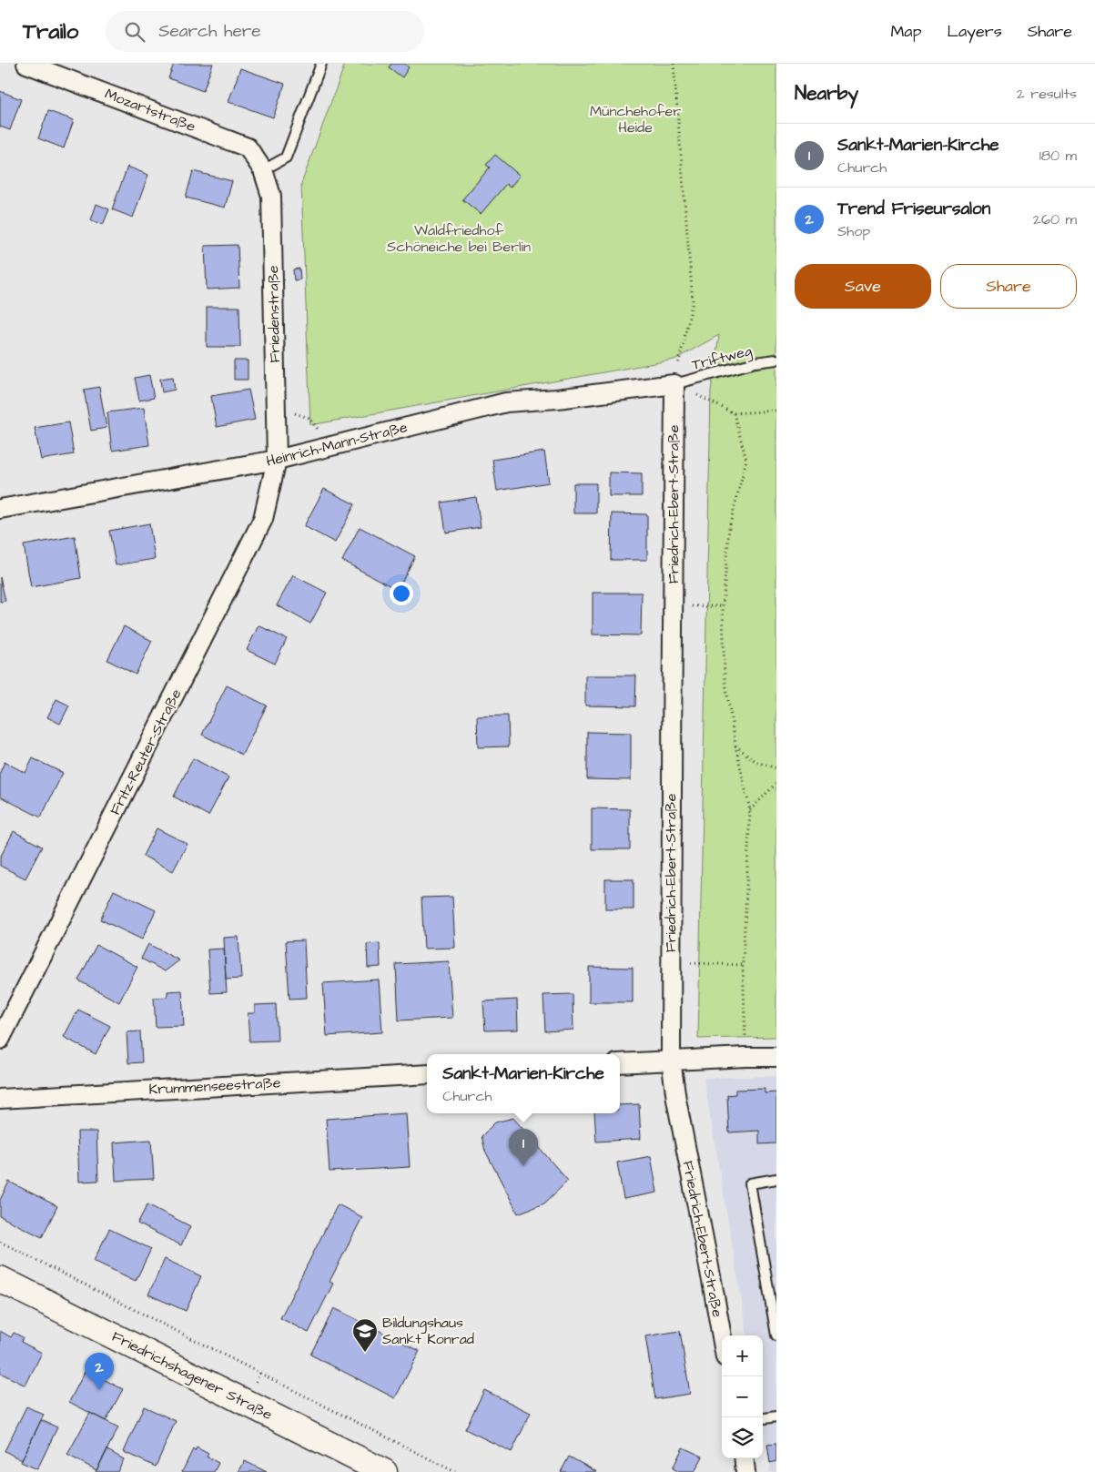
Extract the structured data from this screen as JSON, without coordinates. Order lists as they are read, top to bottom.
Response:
{
  "streets": {
    "main road": ["Friedrichshagener Straße"],
    "street": [
      "Mozartstraße",
      "Friedenstraße",
      "Heinrich-Mann-Straße",
      "Friedrich-Ebert-Straße",
      "Fritz-Reuter-Straße",
      "Krummenseestraße"
    ],
    "lane": ["Triftweg"]
  },
  "crossings": [
    ["Mozartstraße", "Friedenstraße"],
    ["Friedenstraße", "Heinrich-Mann-Straße"],
    ["Friedenstraße", "Fritz-Reuter-Straße"],
    ["Triftweg", "Heinrich-Mann-Straße"],
    ["Triftweg", "Friedrich-Ebert-Straße"],
    ["Heinrich-Mann-Straße", "Friedrich-Ebert-Straße"],
    ["Heinrich-Mann-Straße", "Fritz-Reuter-Straße"]
  ],
  "parks": ["Münchehofer Heide", "Waldfriedhof Schöneiche bei Berlin"],
  "places": {
    "school or university": ["Bildungshaus Sankt Konrad"]
  },
  "page": {
    "header": "Trailo",
    "search": "Search here",
    "nav": ["Map", "Layers", "Share"],
    "heading": ["Nearby", "2 results"],
    "list": [
      {
        "mark": "1",
        "name": "Sankt-Marien-Kirche",
        "note": "Church",
        "value": "180 m"
      },
      {
        "mark": "2",
        "name": "Trend Friseursalon",
        "note": "Shop",
        "value": "260 m"
      }
    ],
    "buttons": ["Save", "Share"],
    "popup": ["Sankt-Marien-Kirche", "Church"],
    "pins": ["1", "2"],
    "map_buttons": ["+", "−"]
  }
}
